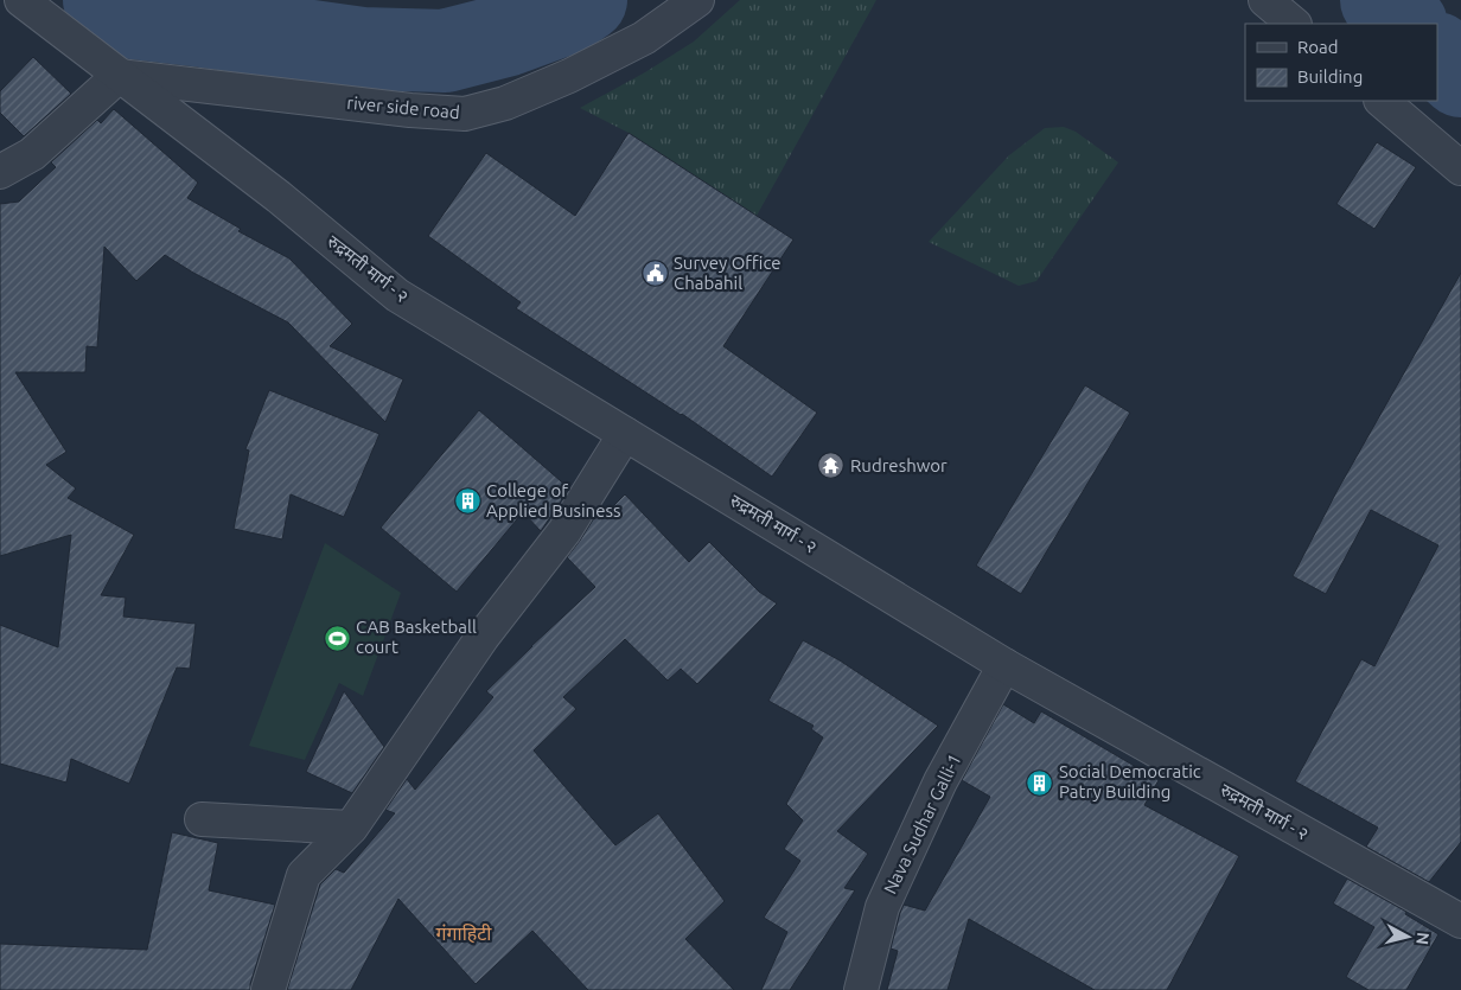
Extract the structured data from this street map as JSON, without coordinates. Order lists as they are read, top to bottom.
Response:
{
  "streets": {
    "street": ["river side road", "रुद्रमती मार्ग ‍- २", "Nava Sudhar Galli-1"]
  },
  "crossings": [
    ["river side road", "रुद्रमती मार्ग ‍- २"],
    ["रुद्रमती मार्ग ‍- २", "Nava Sudhar Galli-1"]
  ],
  "districts": ["गंगाहिटी"],
  "places": {
    "public building": ["Survey Office Chabahil"],
    "temple": ["Rudreshwor"],
    "building": ["College of Applied Business", "Social Democratic Patry Building"],
    "sports": ["CAB Basketball court"]
  },
  "legend": ["Road", "Building"],
  "north": "right"
}
